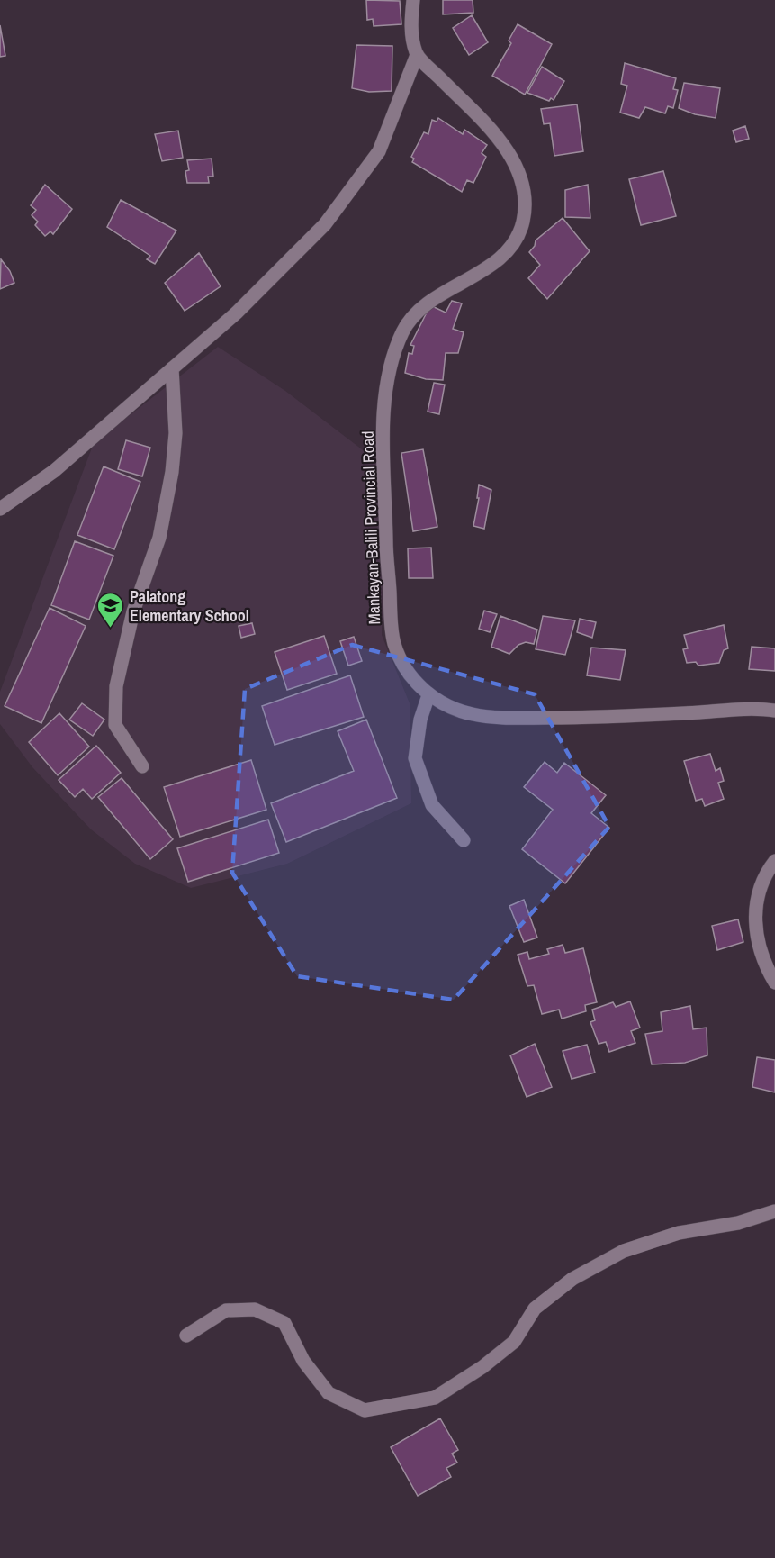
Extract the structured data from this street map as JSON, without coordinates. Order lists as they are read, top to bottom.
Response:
{
  "streets": {
    "street": ["Mankayan-Balili Provincial Road"]
  },
  "places": {
    "school or university": ["Palatong Elementary School"]
  }
}
